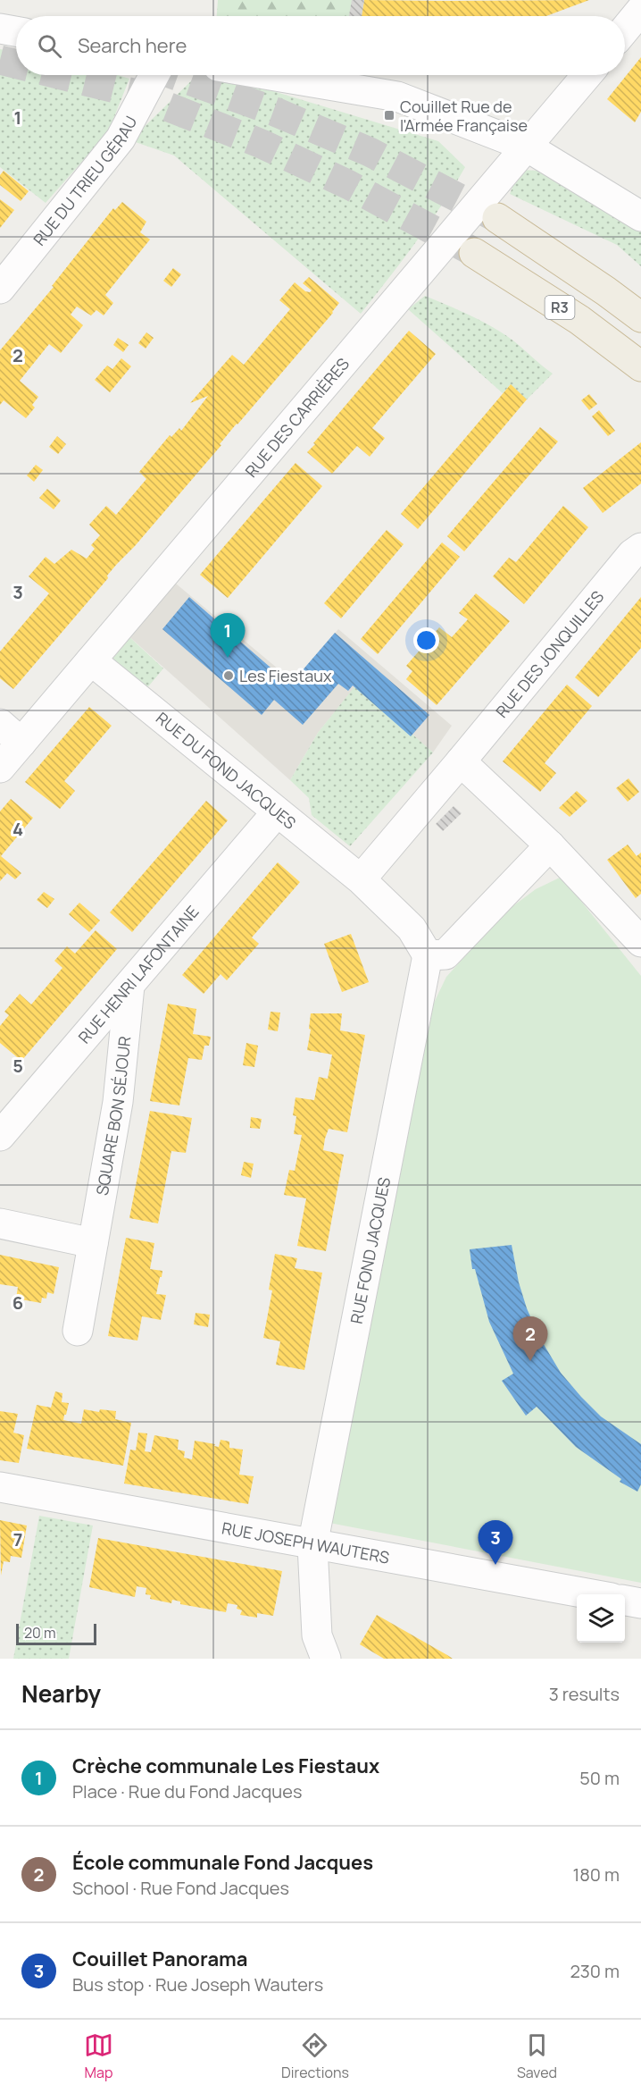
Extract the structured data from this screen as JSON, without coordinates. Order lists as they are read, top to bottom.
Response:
{
  "streets": {
    "highway": ["R3"],
    "street": [
      "RUE DU TRIEU GÉRAU",
      "RUE DES CARRIÈRES",
      "RUE DES JONQUILLES",
      "RUE DU FOND JACQUES",
      "RUE HENRI LAFONTAINE",
      "SQUARE BON SÉJOUR",
      "RUE FOND JACQUES",
      "RUE JOSEPH WAUTERS"
    ]
  },
  "crossings": [
    ["RUE DES CARRIÈRES", "RUE DU FOND JACQUES"],
    ["RUE DES JONQUILLES", "RUE DU FOND JACQUES"],
    ["RUE DU FOND JACQUES", "RUE HENRI LAFONTAINE"],
    ["RUE DU FOND JACQUES", "RUE FOND JACQUES"],
    ["RUE HENRI LAFONTAINE", "SQUARE BON SÉJOUR"],
    ["RUE FOND JACQUES", "RUE JOSEPH WAUTERS"]
  ],
  "places": {
    "transit": ["Couillet Rue de l'Armée Française"],
    "other": ["Les Fiestaux"]
  },
  "scale_bar": "20 m",
  "page": {
    "search": "Search here",
    "pins": ["1", "2", "3"],
    "scale": "20 m",
    "heading": ["Nearby", "3 results"],
    "list": [
      {
        "mark": "1",
        "name": "Crèche communale Les Fiestaux",
        "note": "Place · Rue du Fond Jacques",
        "value": "50 m"
      },
      {
        "mark": "2",
        "name": "École communale Fond Jacques",
        "note": "School · Rue Fond Jacques",
        "value": "180 m"
      },
      {
        "mark": "3",
        "name": "Couillet Panorama",
        "note": "Bus stop · Rue Joseph Wauters",
        "value": "230 m"
      }
    ],
    "nav": ["Map", "Directions", "Saved"]
  },
  "grid": {
    "rows": [
      "1",
      "2",
      "3",
      "4",
      "5",
      "6",
      "7"
    ]
  }
}
